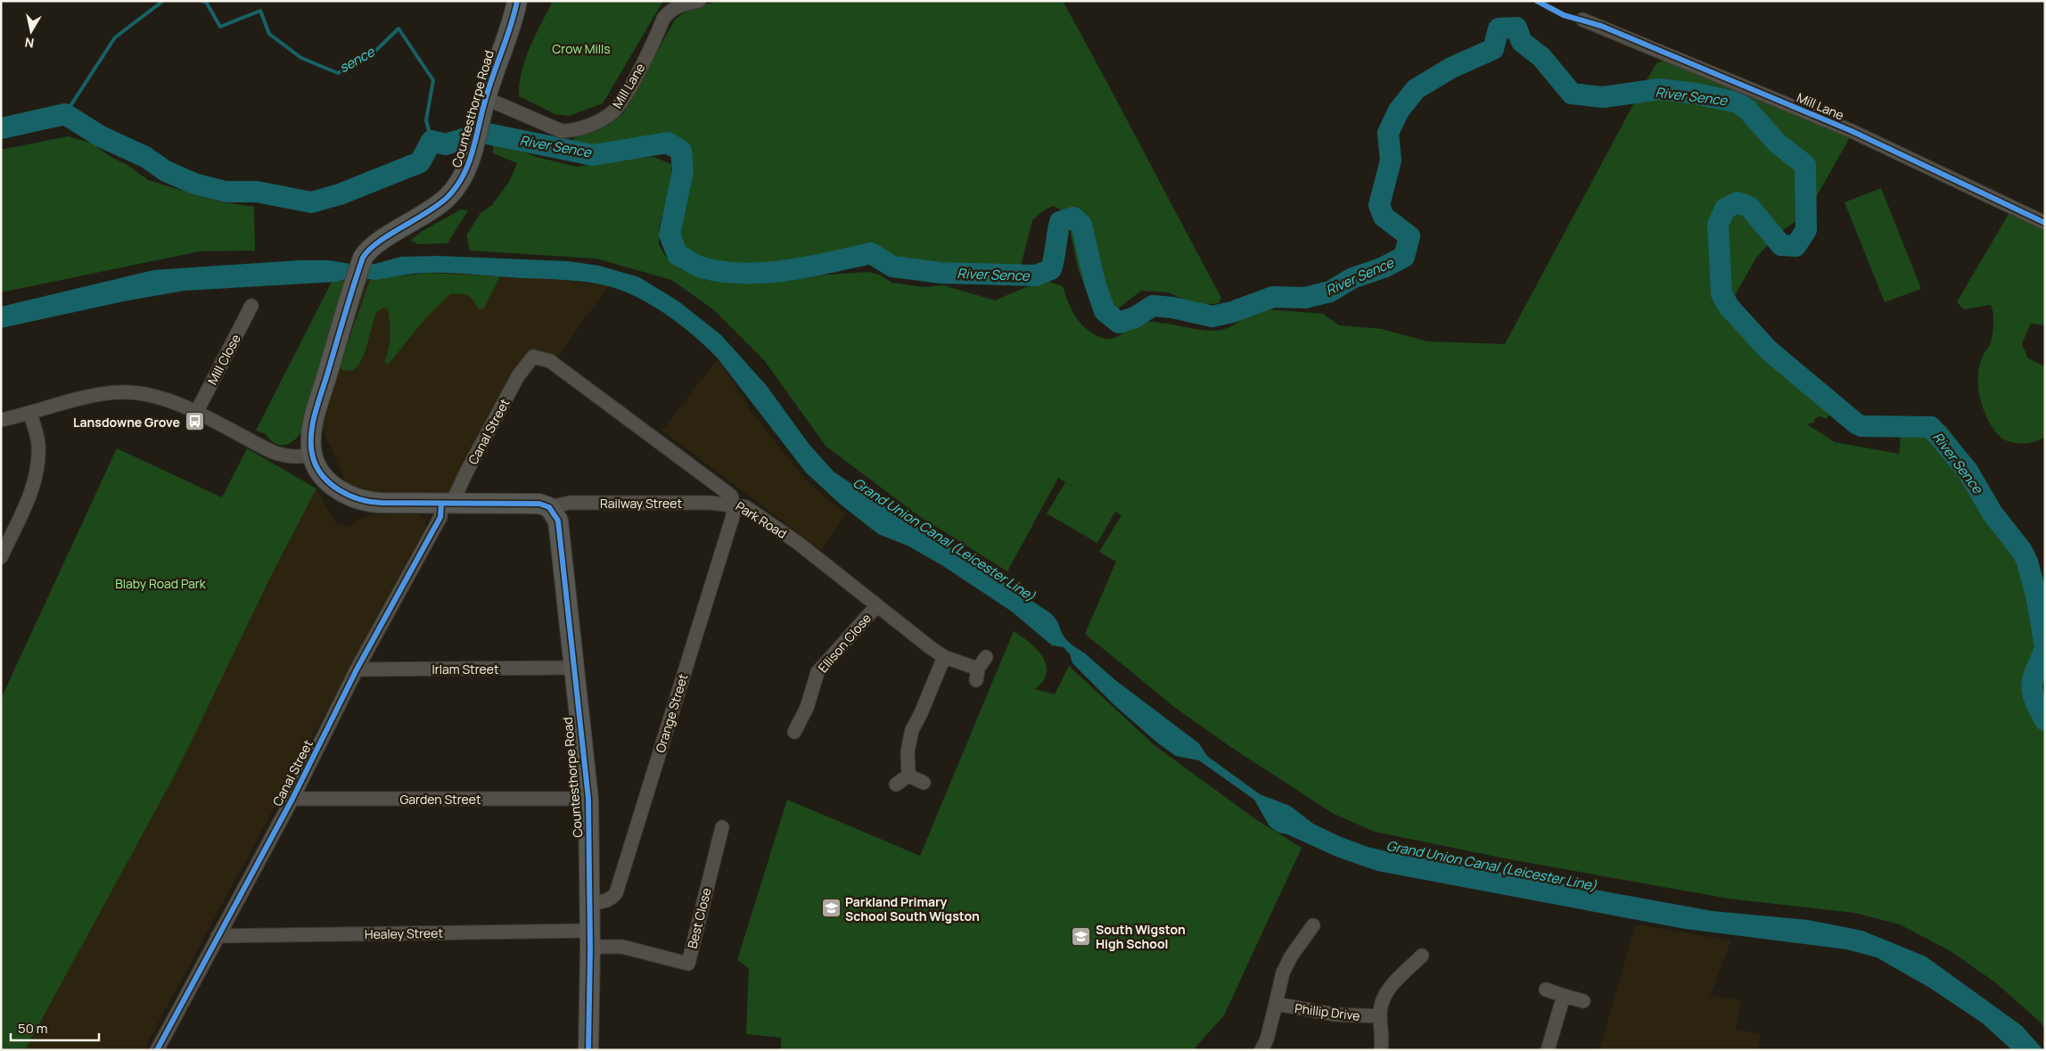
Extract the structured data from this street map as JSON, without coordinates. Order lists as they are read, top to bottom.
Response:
{
  "streets": {
    "street": [
      "Mill Lane",
      "Countesthorpe Road",
      "Mill Close",
      "Canal Street",
      "Railway Street",
      "Park Road",
      "Ellison Close",
      "Irlam Street",
      "Orange Street",
      "Garden Street",
      "Best Close",
      "Healey Street",
      "Phillip Drive"
    ]
  },
  "crossings": [
    ["Mill Lane", "Countesthorpe Road"],
    ["Countesthorpe Road", "Railway Street"],
    ["Countesthorpe Road", "Irlam Street"],
    ["Countesthorpe Road", "Orange Street"],
    ["Countesthorpe Road", "Garden Street"],
    ["Countesthorpe Road", "Best Close"],
    ["Countesthorpe Road", "Healey Street"],
    ["Canal Street", "Park Road"],
    ["Canal Street", "Irlam Street"],
    ["Canal Street", "Garden Street"],
    ["Canal Street", "Healey Street"],
    ["Railway Street", "Park Road"],
    ["Railway Street", "Orange Street"],
    ["Park Road", "Ellison Close"],
    ["Park Road", "Orange Street"],
    ["Best Close", "Healey Street"]
  ],
  "water": ["sence", "River Sence", "Grand Union Canal (Leicester Line)"],
  "parks": ["Crow Mills", "Blaby Road Park"],
  "places": {
    "bus stop": ["Lansdowne Grove"],
    "school or university": ["Parkland Primary School South Wigston", "South Wigston High School"]
  },
  "scale_bar": "50 m",
  "north": "bottom"
}
